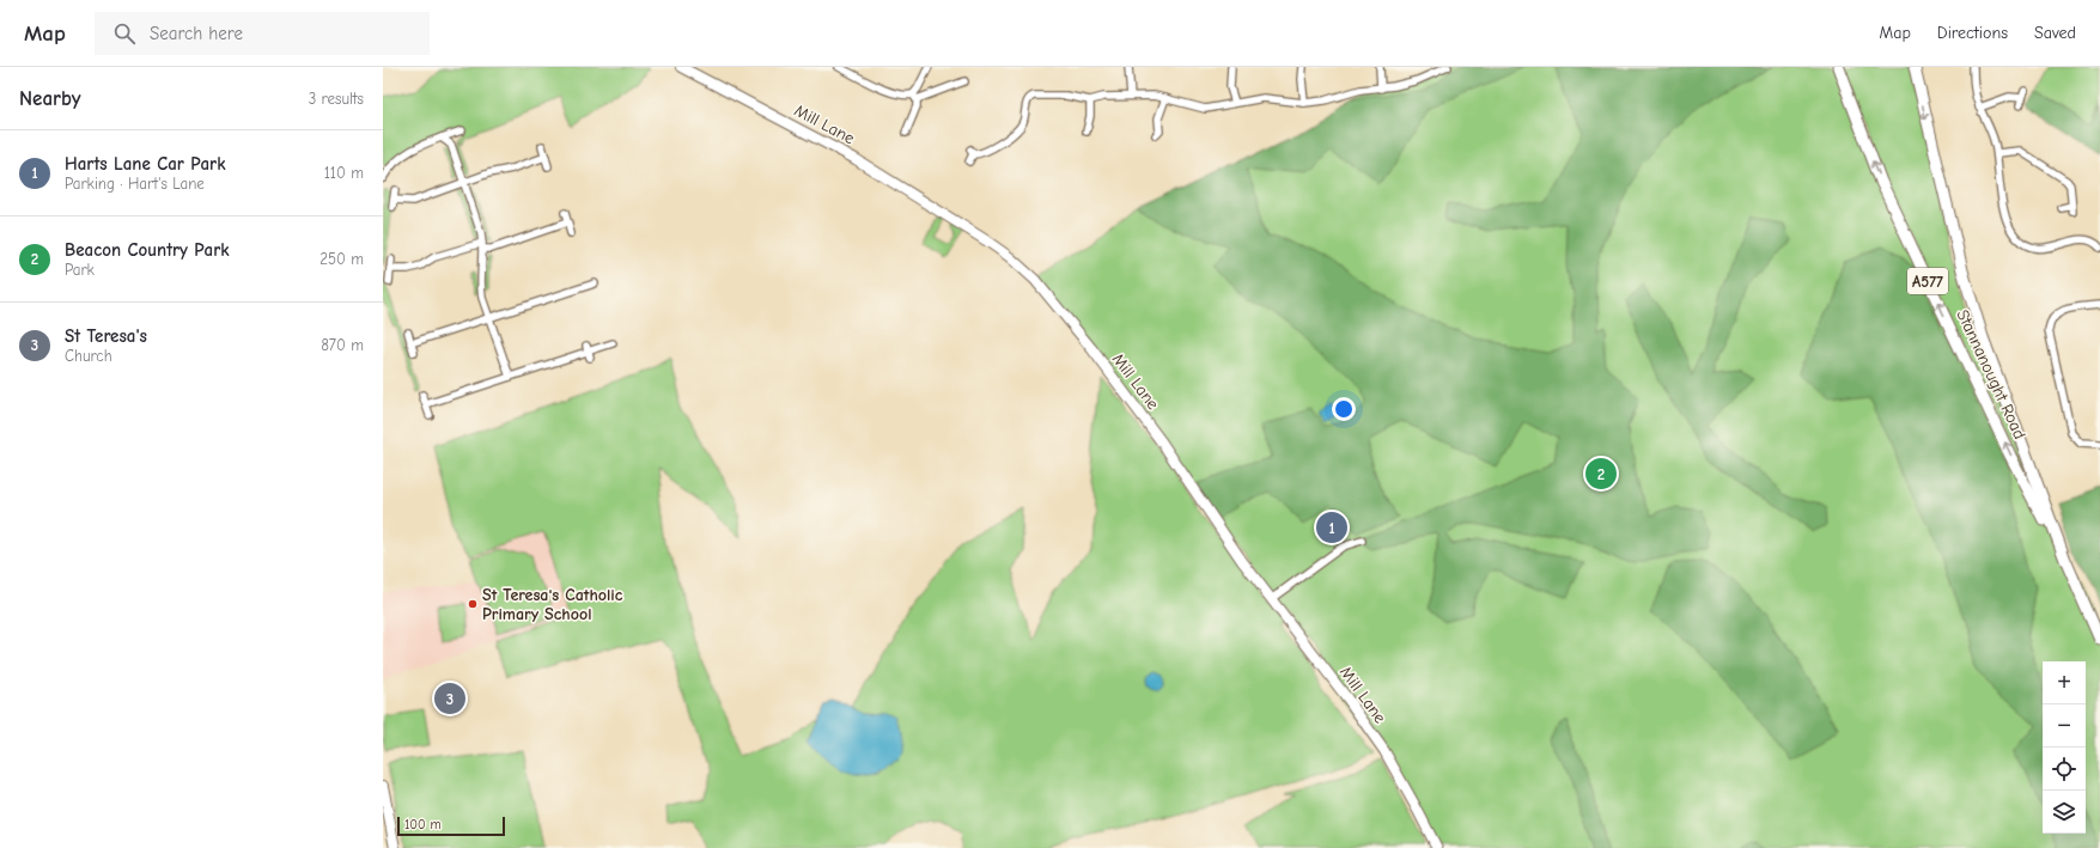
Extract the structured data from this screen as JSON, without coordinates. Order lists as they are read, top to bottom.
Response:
{
  "streets": {
    "main road": ["A577", "Stannanought Road"],
    "street": ["Mill Lane"]
  },
  "places": ["St Teresa's Catholic Primary School"],
  "scale_bar": "100 m",
  "page": {
    "header": "Map",
    "search": "Search here",
    "nav": ["Map", "Directions", "Saved"],
    "heading": ["Nearby", "3 results"],
    "list": [
      {
        "mark": "1",
        "name": "Harts Lane Car Park",
        "note": "Parking · Hart's Lane",
        "value": "110 m"
      },
      {
        "mark": "2",
        "name": "Beacon Country Park",
        "note": "Park",
        "value": "250 m"
      },
      {
        "mark": "3",
        "name": "St Teresa's",
        "note": "Church",
        "value": "870 m"
      }
    ],
    "pins": ["2", "1", "3"],
    "map_buttons": ["+", "−"],
    "scale": "100 m"
  }
}
